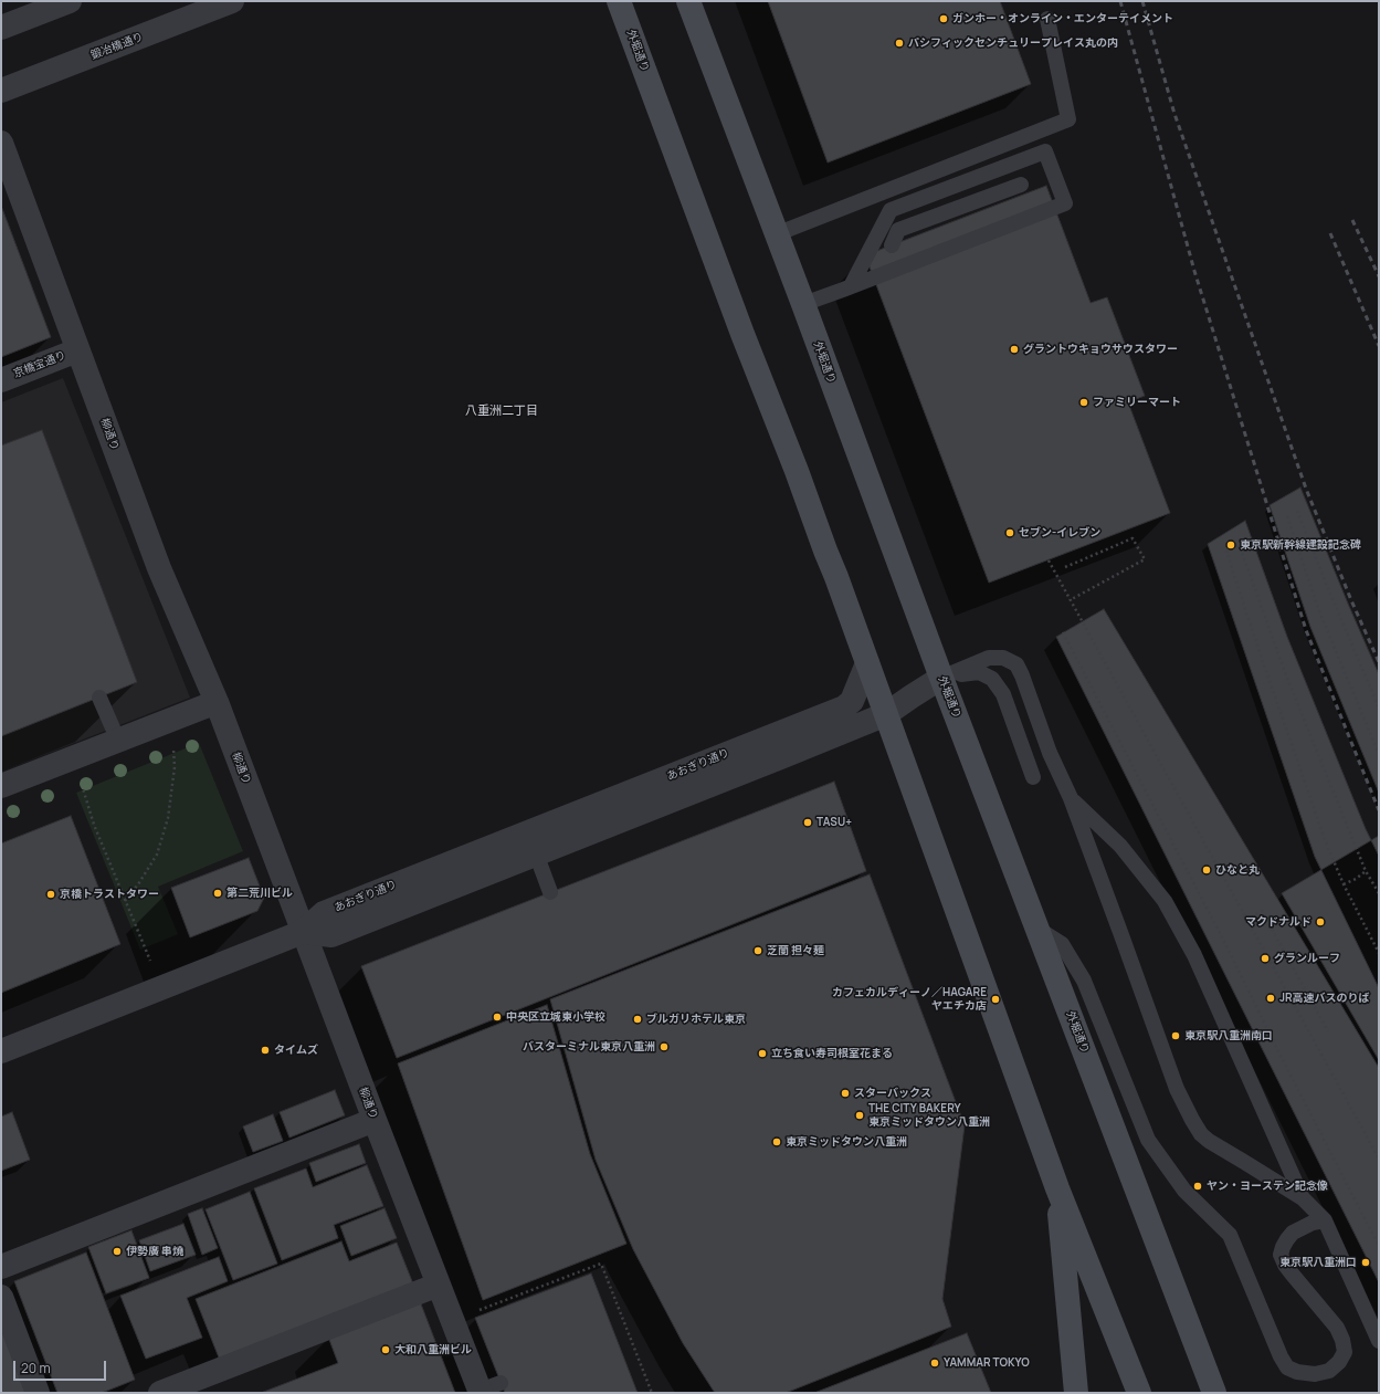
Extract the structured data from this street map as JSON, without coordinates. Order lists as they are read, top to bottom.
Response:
{
  "streets": {
    "main road": ["外堀通り"],
    "street": [
      "鍛冶橋通り",
      "京橋宝通り",
      "柳通り",
      "あおぎり通り"
    ]
  },
  "crossings": [
    ["外堀通り", "あおぎり通り"],
    ["京橋宝通り", "柳通り"],
    ["柳通り", "あおぎり通り"]
  ],
  "districts": ["八重洲二丁目"],
  "places": [
    "ガンホー・オンライン・エンターテイメント",
    "パシフィックセンチュリープレイス丸の内",
    "グラントウキョウサウスタワー",
    "ファミリーマート",
    "セブン-イレブン",
    "東京駅新幹線建設記念碑",
    "TASU+",
    "ひなと丸",
    "第二荒川ビル",
    "京橋トラストタワー",
    "マクドナルド",
    "芝蘭 担々麺",
    "グランルーフ",
    "JR高速バスのりば",
    "カフェカルディーノ／HAGARE ヤエチカ店",
    "中央区立城東小学校",
    "ブルガリホテル東京",
    "東京駅八重洲南口",
    "バスターミナル東京八重洲",
    "タイムズ",
    "立ち食い寿司根室花まる",
    "スターバックス",
    "THE CITY BAKERY 東京ミッドタウン八重洲",
    "東京ミッドタウン八重洲",
    "ヤン・ヨーステン記念像",
    "伊勢廣 串燒",
    "東京駅八重洲口",
    "大和八重洲ビル",
    "YAMMAR TOKYO"
  ],
  "scale_bar": "20 m"
}
